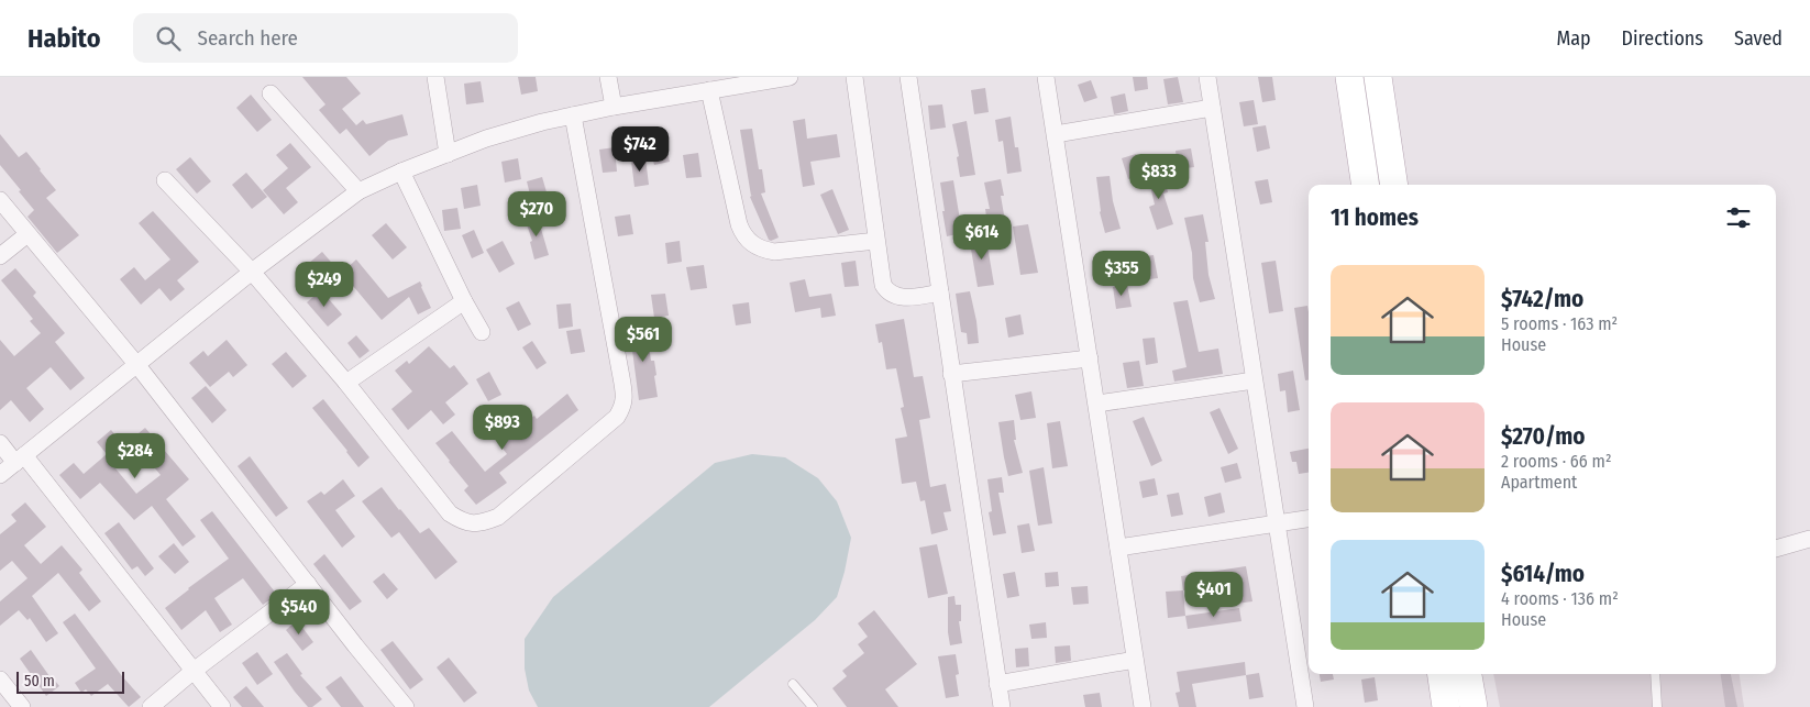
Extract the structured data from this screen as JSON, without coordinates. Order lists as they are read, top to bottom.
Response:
{
  "scale_bar": "50 m",
  "page": {
    "header": "Habito",
    "search": "Search here",
    "nav": ["Map", "Directions", "Saved"],
    "price": [
      "$742",
      "$833",
      "$270",
      "$614",
      "$355",
      "$249",
      "$561",
      "$893",
      "$284",
      "$401",
      "$540"
    ],
    "heading": "11 homes",
    "list": [
      {
        "name": "$742/mo",
        "note": "5 rooms · 163 m² · House"
      },
      {
        "name": "$270/mo",
        "note": "2 rooms · 66 m² · Apartment"
      },
      {
        "name": "$614/mo",
        "note": "4 rooms · 136 m² · House"
      }
    ],
    "scale": "50 m"
  }
}
